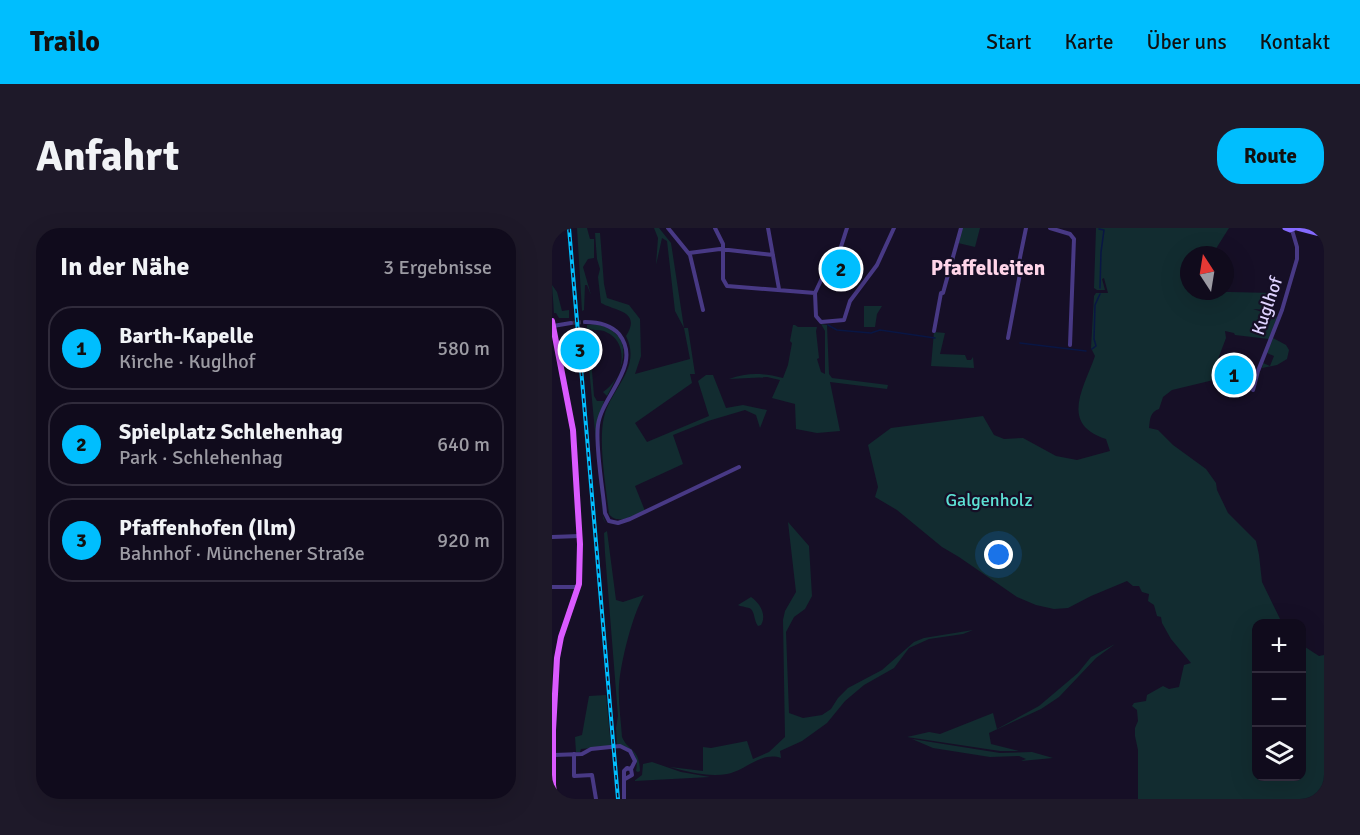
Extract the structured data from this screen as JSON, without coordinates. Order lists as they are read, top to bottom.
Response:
{
  "streets": {
    "street": ["Kuglhof"]
  },
  "districts": ["Pfaffelleiten"],
  "parks": ["Galgenholz"],
  "north": "top",
  "page": {
    "header": "Trailo",
    "nav": [
      "Start",
      "Karte",
      "Über uns",
      "Kontakt"
    ],
    "buttons": "Route",
    "title": "Anfahrt",
    "heading": ["In der Nähe", "3 Ergebnisse"],
    "pins": ["2", "3", "1"],
    "list": [
      {
        "mark": "1",
        "name": "Barth-Kapelle",
        "note": "Kirche · Kuglhof",
        "value": "580 m"
      },
      {
        "mark": "2",
        "name": "Spielplatz Schlehenhag",
        "note": "Park · Schlehenhag",
        "value": "640 m"
      },
      {
        "mark": "3",
        "name": "Pfaffenhofen (Ilm)",
        "note": "Bahnhof · Münchener Straße",
        "value": "920 m"
      }
    ],
    "map_buttons": ["+", "−"]
  }
}
